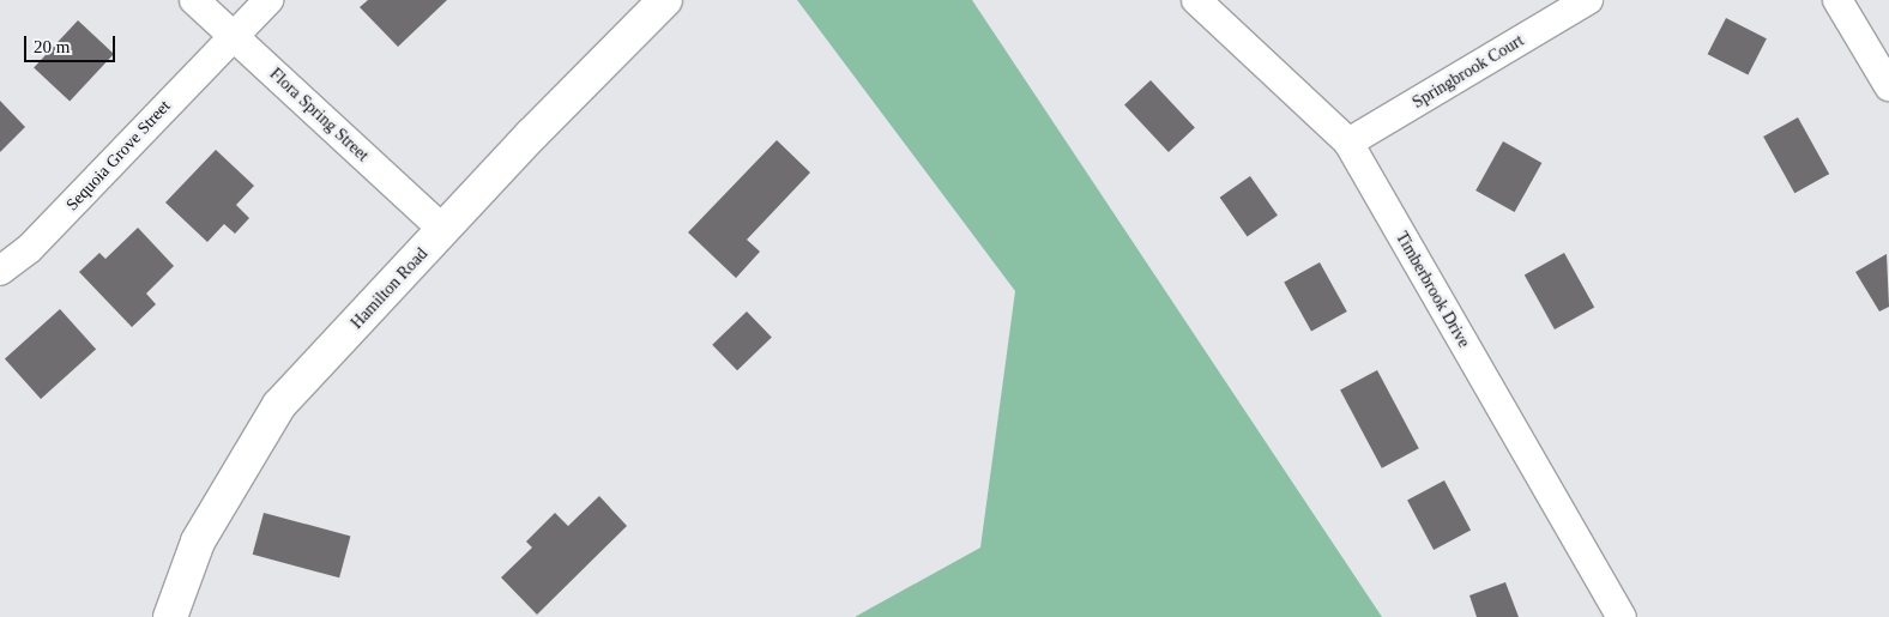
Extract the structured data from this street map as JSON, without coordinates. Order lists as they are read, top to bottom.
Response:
{
  "streets": {
    "street": [
      "Springbrook Court",
      "Flora Spring Street",
      "Sequoia Grove Street",
      "Hamilton Road",
      "Timberbrook Drive"
    ]
  },
  "crossings": [
    ["Springbrook Court", "Timberbrook Drive"],
    ["Flora Spring Street", "Sequoia Grove Street"],
    ["Flora Spring Street", "Hamilton Road"]
  ],
  "scale_bar": "20 m"
}
